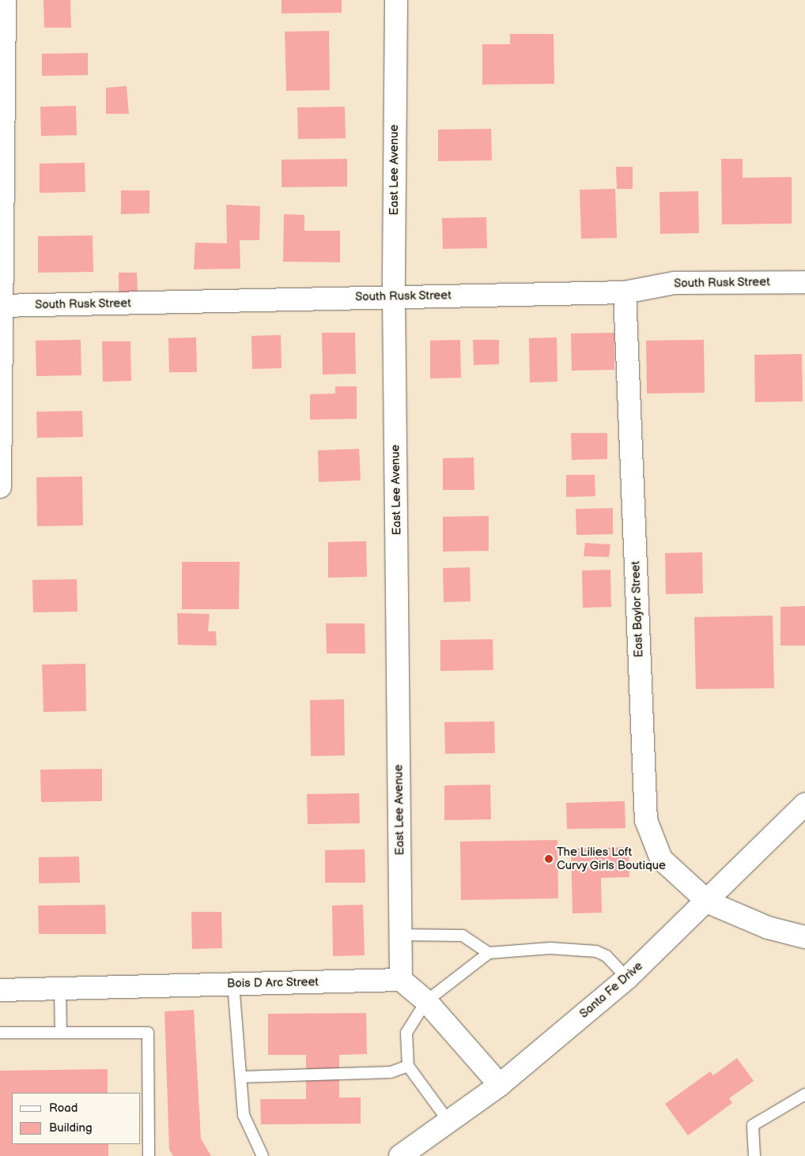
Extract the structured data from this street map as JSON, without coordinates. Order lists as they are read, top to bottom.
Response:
{
  "streets": {
    "street": [
      "East Lee Avenue",
      "South Rusk Street",
      "East Baylor Street",
      "Bois D Arc Street",
      "Santa Fe Drive"
    ]
  },
  "crossings": [
    ["East Lee Avenue", "South Rusk Street"],
    ["East Lee Avenue", "Bois D Arc Street"],
    ["South Rusk Street", "East Baylor Street"],
    ["East Baylor Street", "Santa Fe Drive"]
  ],
  "places": ["The Lilies Loft Curvy Girls Boutique"],
  "legend": ["Road", "Building"]
}
